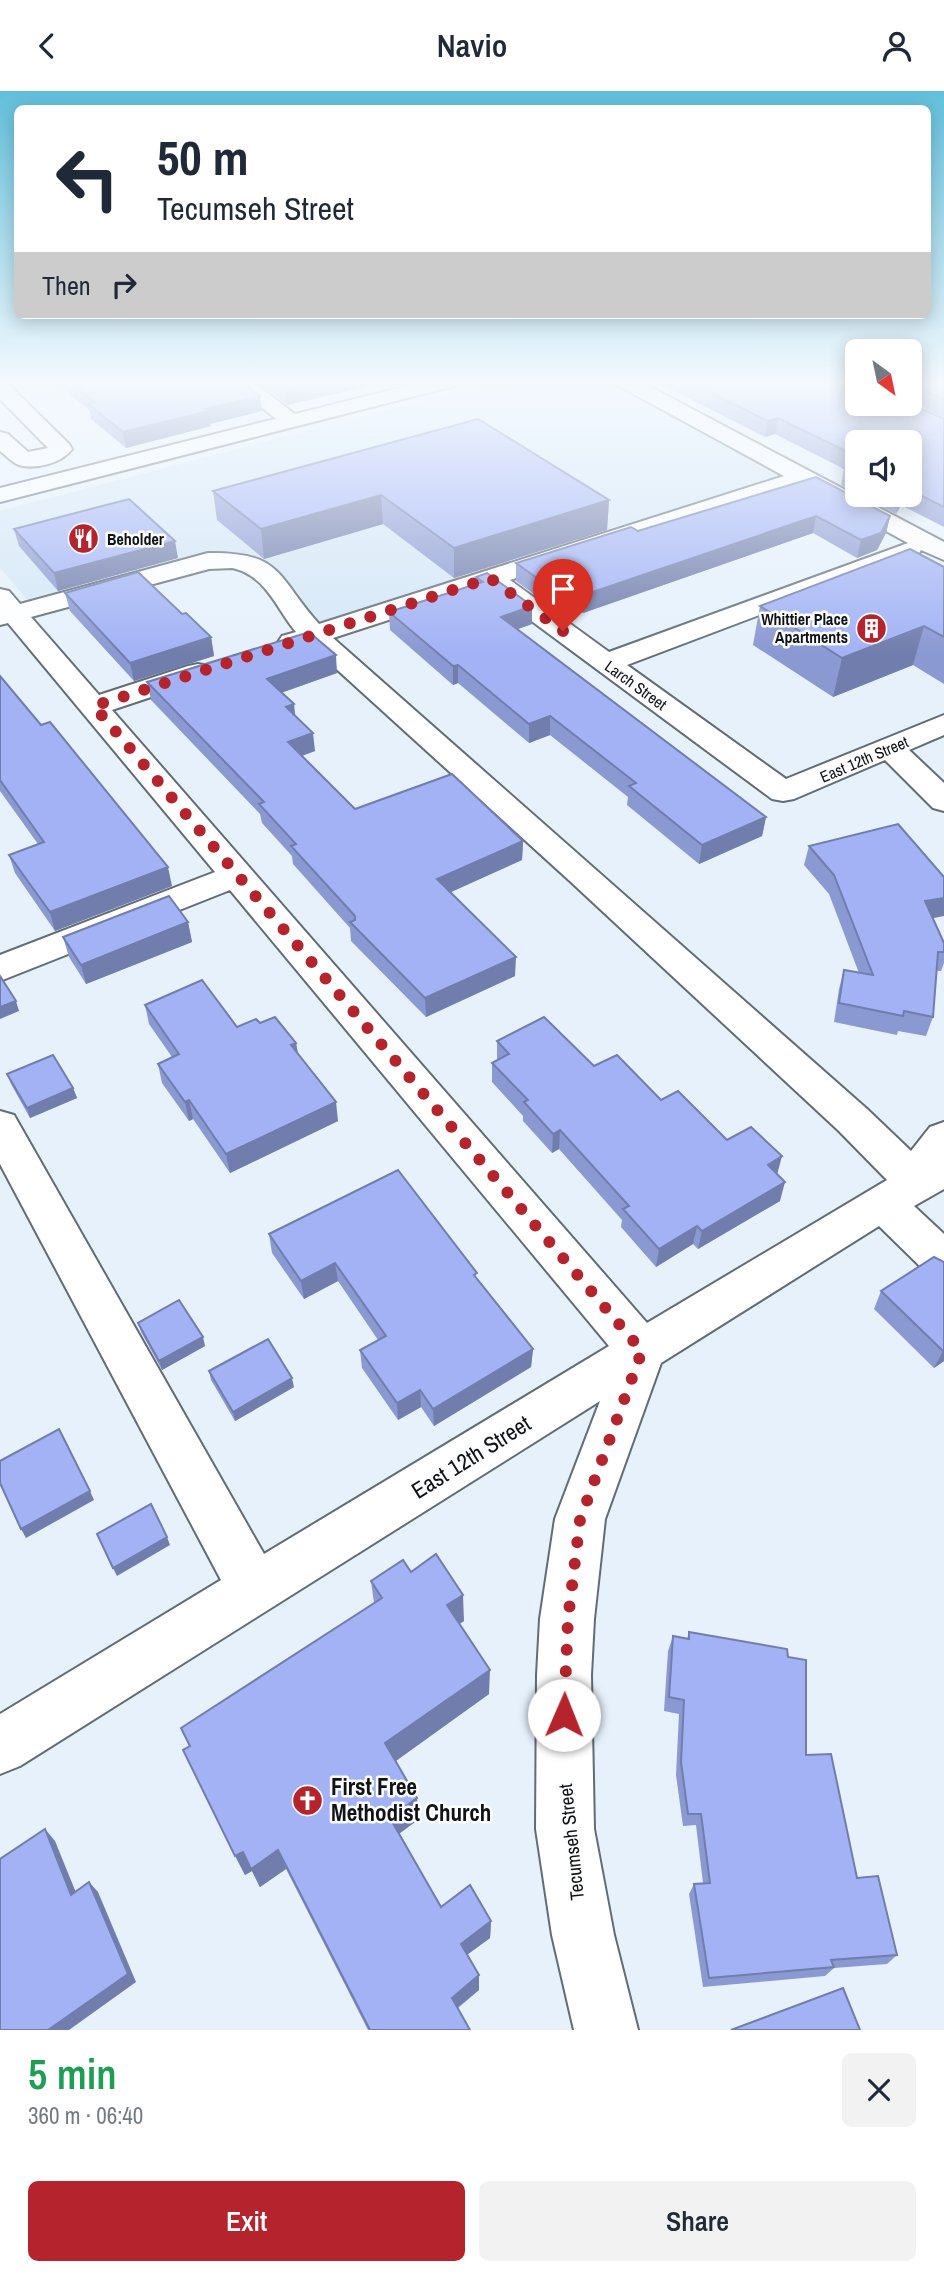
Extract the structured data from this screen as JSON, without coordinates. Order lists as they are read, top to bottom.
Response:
{
  "streets": {
    "street": ["Larch Street", "East 12th Street", "Tecumseh Street"]
  },
  "crossings": [
    ["Larch Street", "East 12th Street"],
    ["East 12th Street", "Tecumseh Street"]
  ],
  "places": {
    "restaurant": ["Beholder"],
    "building": ["Whittier Place Apartments"],
    "church": ["First Free Methodist Church"]
  },
  "north": "bottom right",
  "page": {
    "header": "Navio",
    "turn": ["50 m", "Tecumseh Street"],
    "then": "Then",
    "heading": ["5 min", "360 m · 06:40"],
    "buttons": ["Exit", "Share"]
  }
}
